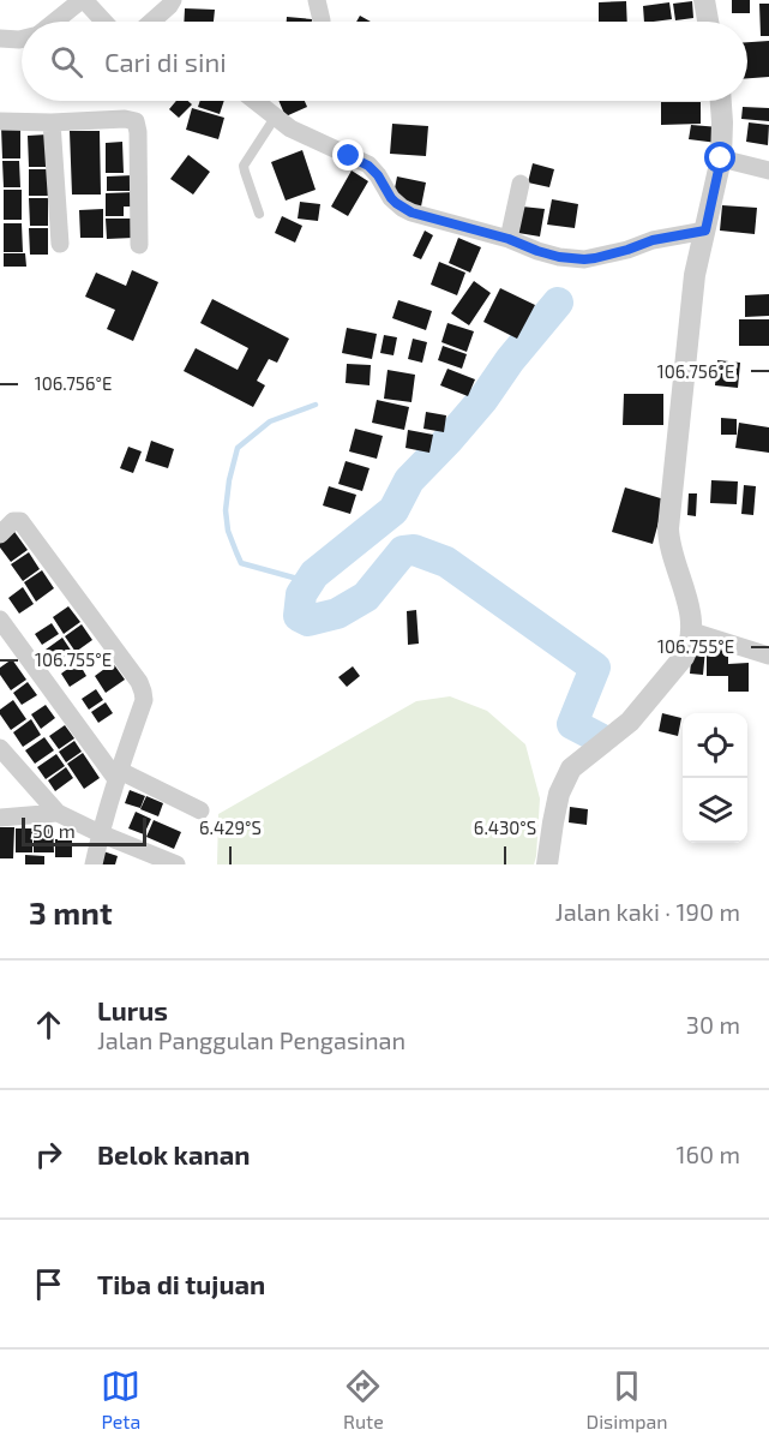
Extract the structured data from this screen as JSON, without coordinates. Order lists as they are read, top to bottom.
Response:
{
  "scale_bar": "50 m",
  "page": {
    "search": "Cari di sini",
    "scale": "50 m",
    "heading": ["3 mnt", "Jalan kaki · 190 m"],
    "list": [
      ["Lurus", "Jalan Panggulan Pengasinan", "30 m"],
      ["Belok kanan", "160 m"],
      "Tiba di tujuan"
    ],
    "nav": ["Peta", "Rute", "Disimpan"]
  },
  "coordinates": [
    "106.756°E",
    "106.755°E",
    "6.429°S",
    "6.430°S"
  ]
}
